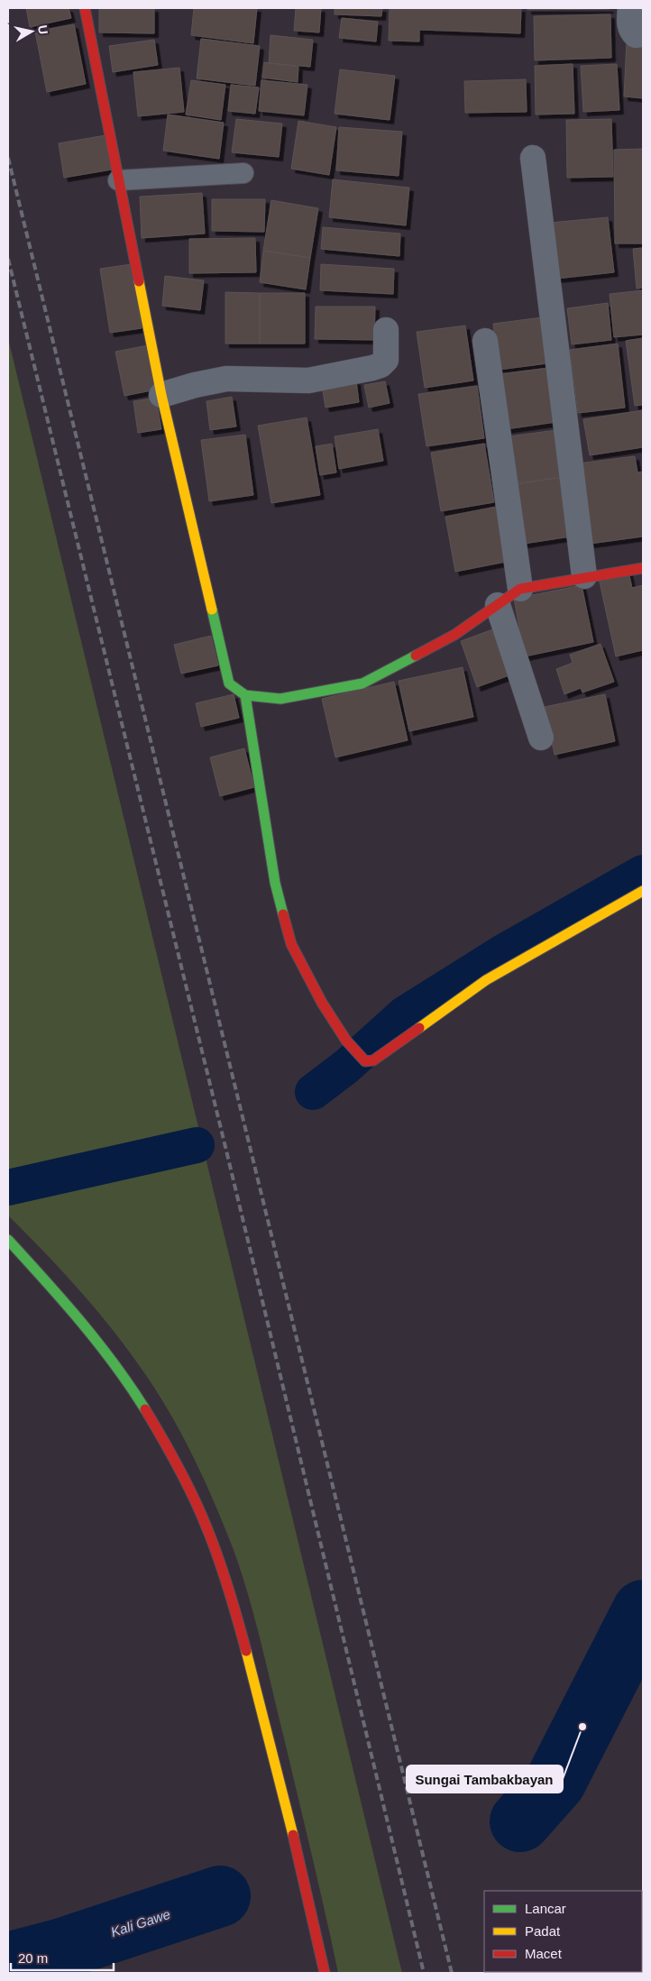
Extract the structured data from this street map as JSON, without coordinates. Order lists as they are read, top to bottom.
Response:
{
  "water": ["Kali Gawe"],
  "places": ["Sungai Tambakbayan"],
  "legend": ["Lancar", "Padat", "Macet"],
  "scale_bar": "20 m",
  "north": "right"
}
